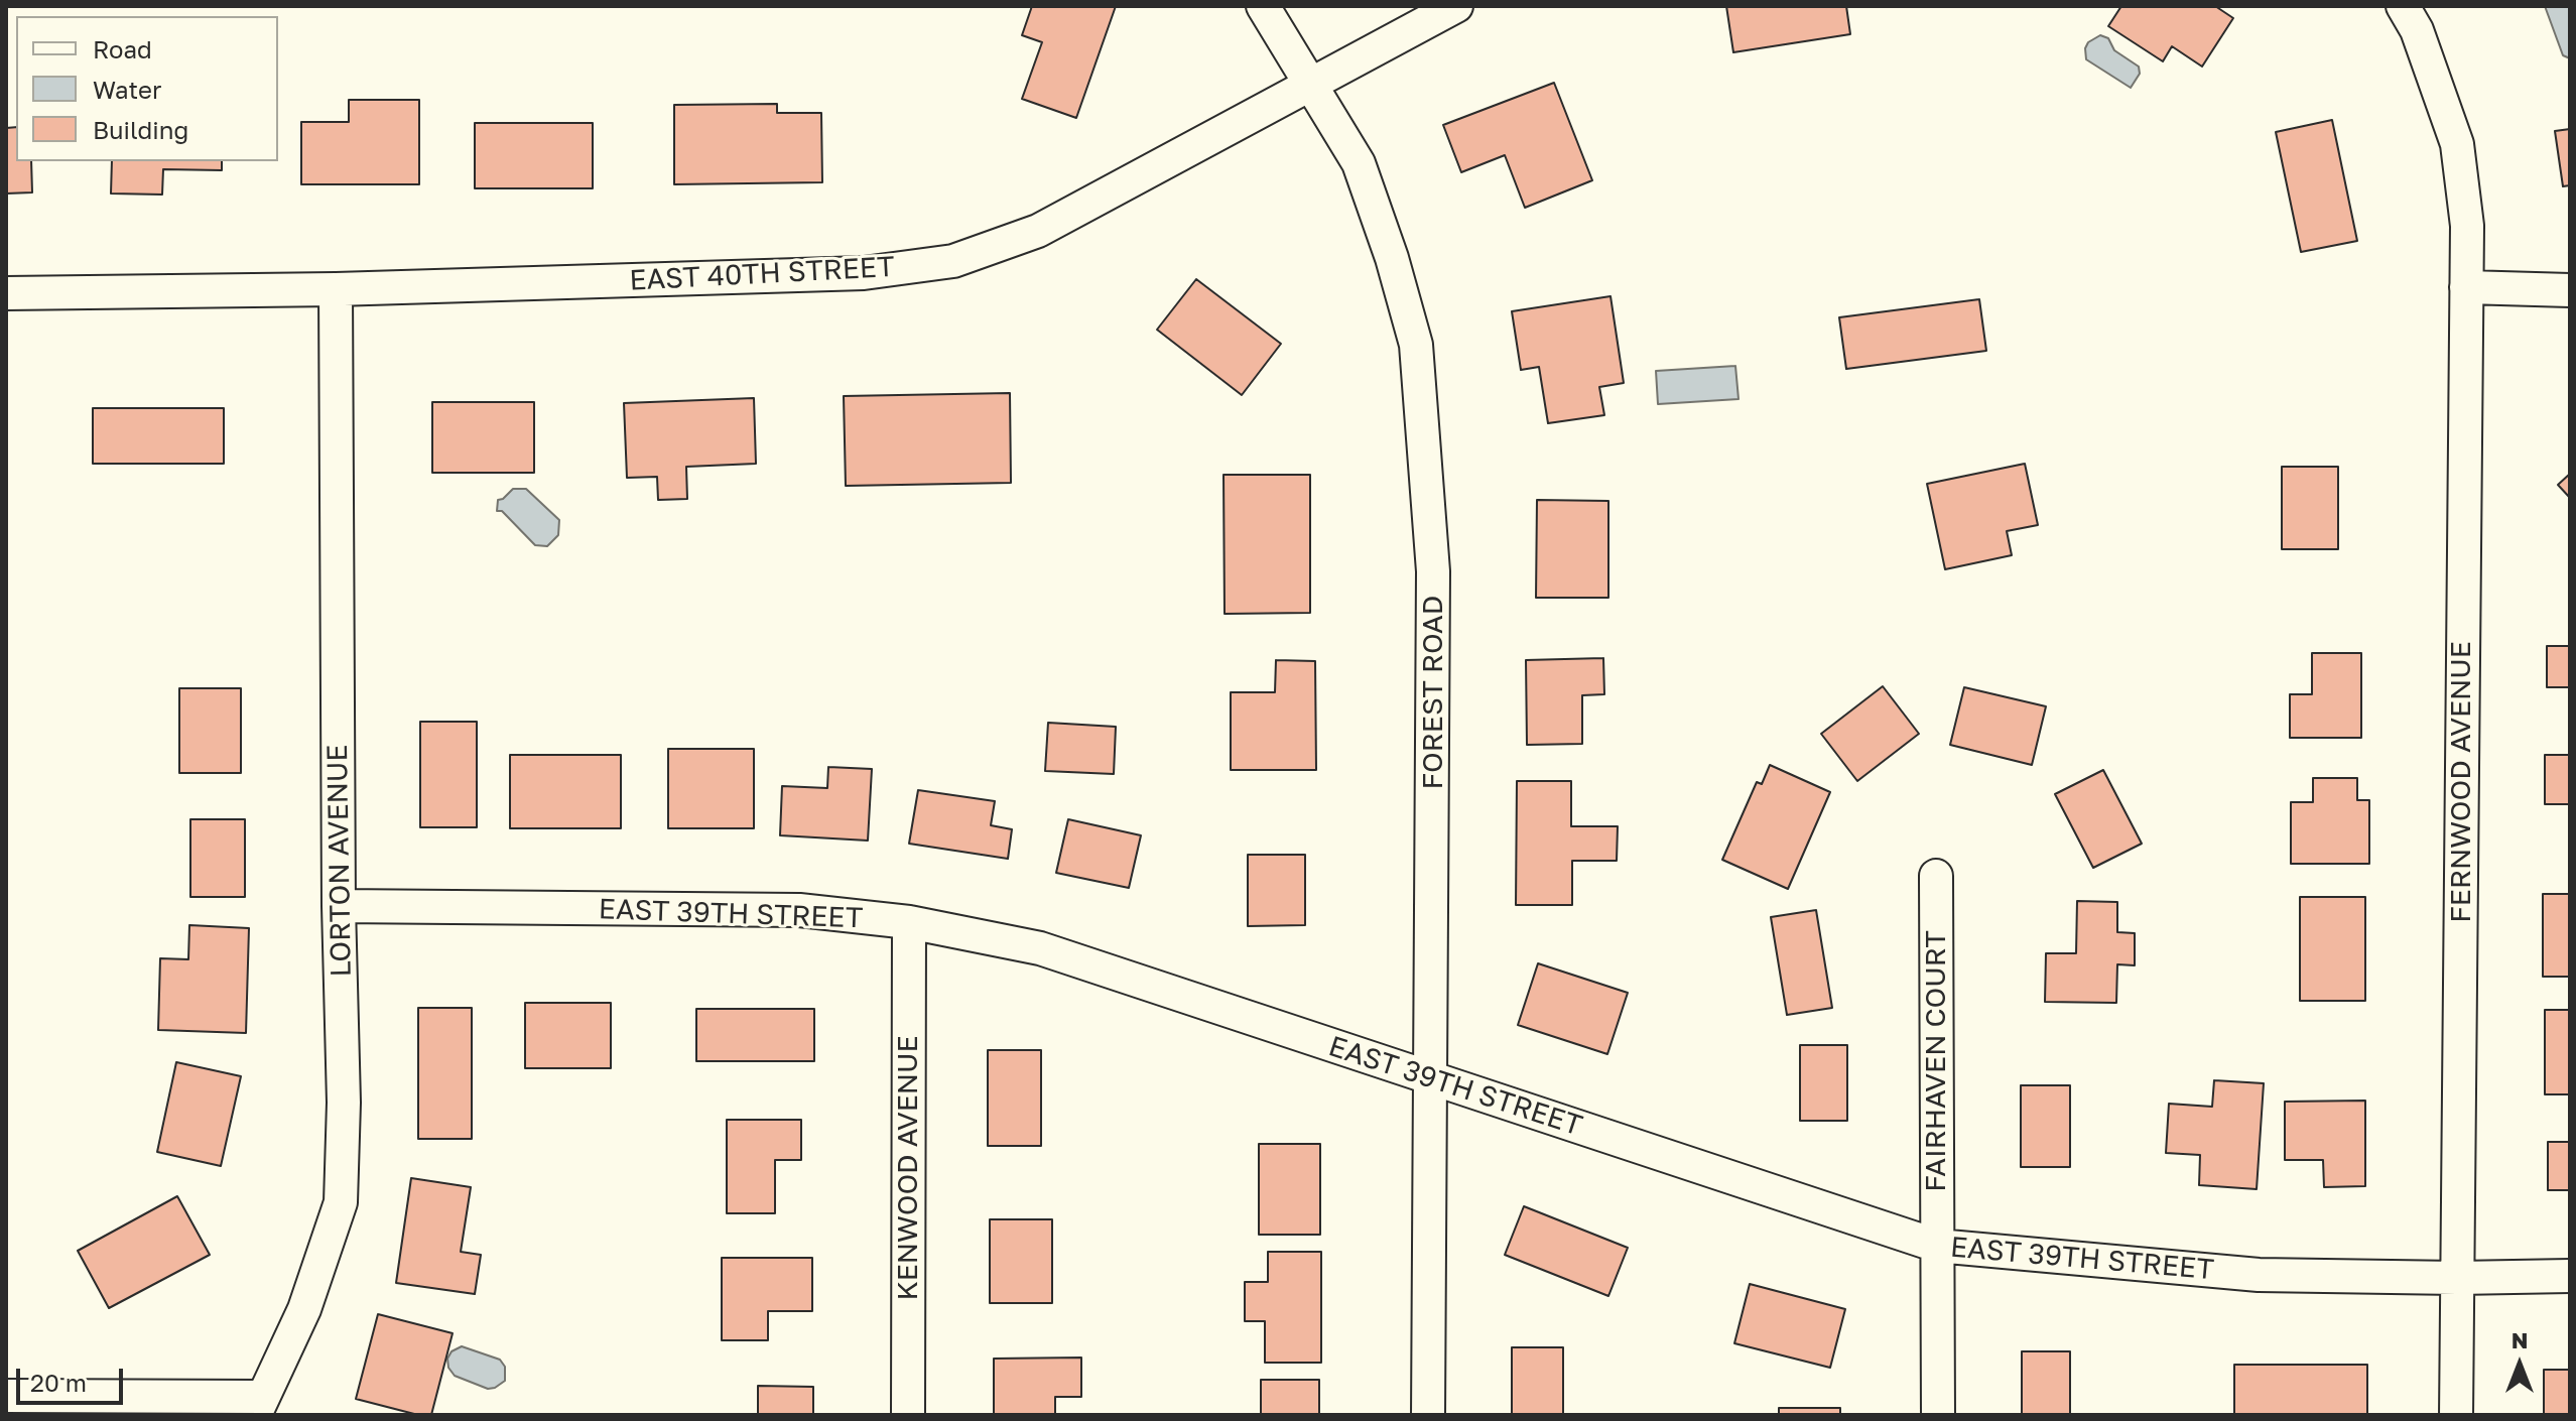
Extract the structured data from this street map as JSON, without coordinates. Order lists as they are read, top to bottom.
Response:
{
  "streets": {
    "street": [
      "EAST 40TH STREET",
      "FOREST ROAD",
      "FERNWOOD AVENUE",
      "LORTON AVENUE",
      "EAST 39TH STREET",
      "FAIRHAVEN COURT",
      "KENWOOD AVENUE"
    ]
  },
  "crossings": [
    ["EAST 40TH STREET", "FOREST ROAD"],
    ["EAST 40TH STREET", "LORTON AVENUE"],
    ["FOREST ROAD", "EAST 39TH STREET"],
    ["FERNWOOD AVENUE", "EAST 39TH STREET"],
    ["LORTON AVENUE", "EAST 39TH STREET"],
    ["EAST 39TH STREET", "FAIRHAVEN COURT"],
    ["EAST 39TH STREET", "KENWOOD AVENUE"]
  ],
  "legend": ["Road", "Water", "Building"],
  "scale_bar": "20 m",
  "north": "top"
}
